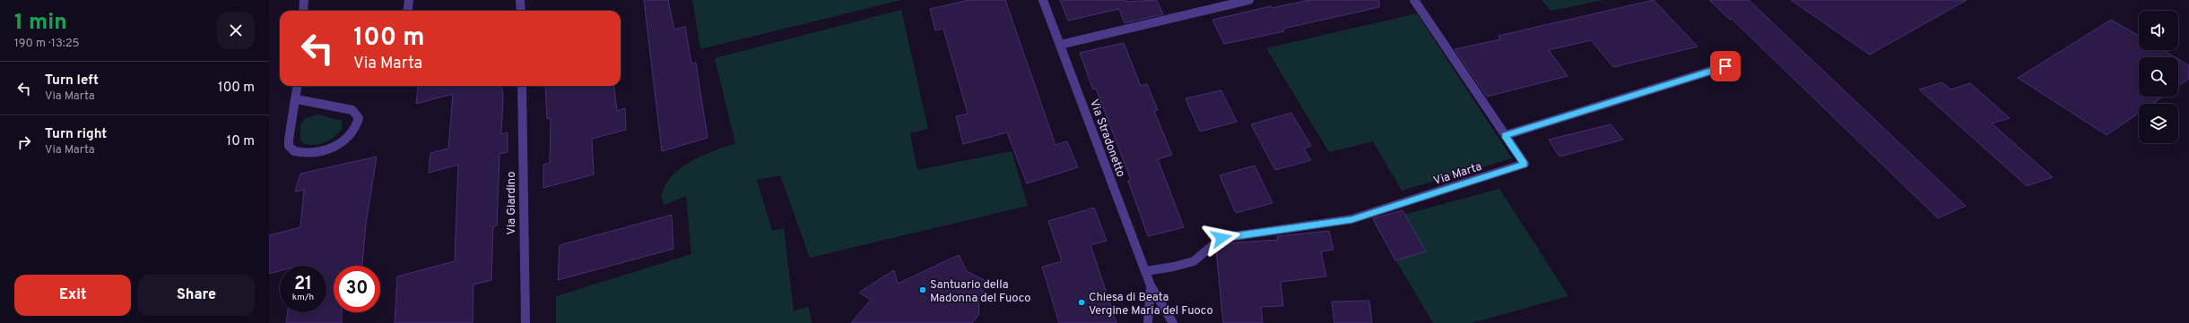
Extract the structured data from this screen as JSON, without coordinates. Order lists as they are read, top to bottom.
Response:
{
  "streets": {
    "street": ["Via Stradonetto", "Via Marta", "Via Giardino"]
  },
  "crossings": [
    ["Via Stradonetto", "Via Marta"]
  ],
  "places": ["Santuario della Madonna del Fuoco", "Chiesa di Beata Vergine Maria del Fuoco"],
  "page": {
    "heading": ["1 min", "190 m · 13:25"],
    "turn": ["100 m", "Via Marta"],
    "list": [
      {
        "name": "Turn left",
        "note": "Via Marta",
        "value": "100 m"
      },
      {
        "name": "Turn right",
        "note": "Via Marta",
        "value": "10 m"
      }
    ],
    "speed": "21 km/h",
    "limit": "30",
    "buttons": ["Exit", "Share"]
  }
}
